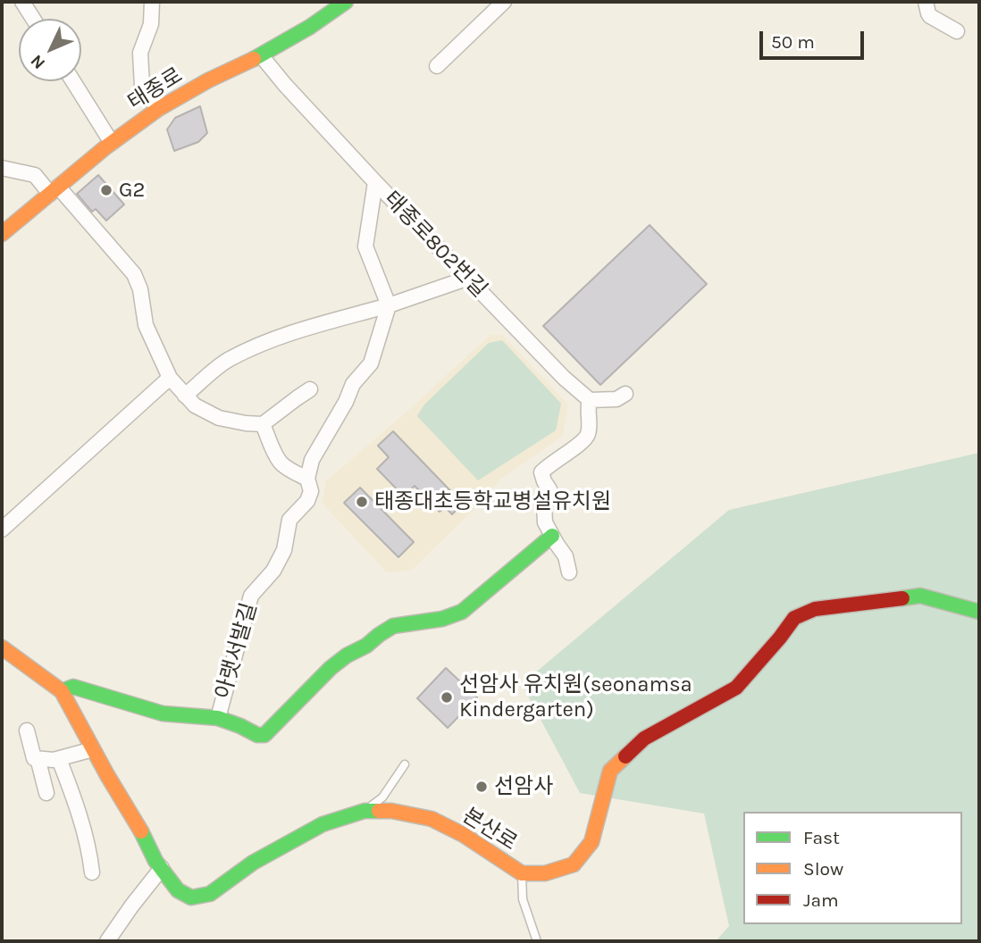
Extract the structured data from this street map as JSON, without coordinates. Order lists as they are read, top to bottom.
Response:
{
  "streets": {
    "street": [
      "태종로",
      "태종로802번길",
      "아랫서발길",
      "본산로"
    ]
  },
  "crossings": [
    ["태종로", "태종로802번길"]
  ],
  "places": [
    "G2",
    "태종대초등학교병설유치원",
    "선암사 유치원(seonamsa Kindergarten)",
    "선암사"
  ],
  "legend": ["Fast", "Slow", "Jam"],
  "scale_bar": "50 m",
  "north": "bottom left"
}
